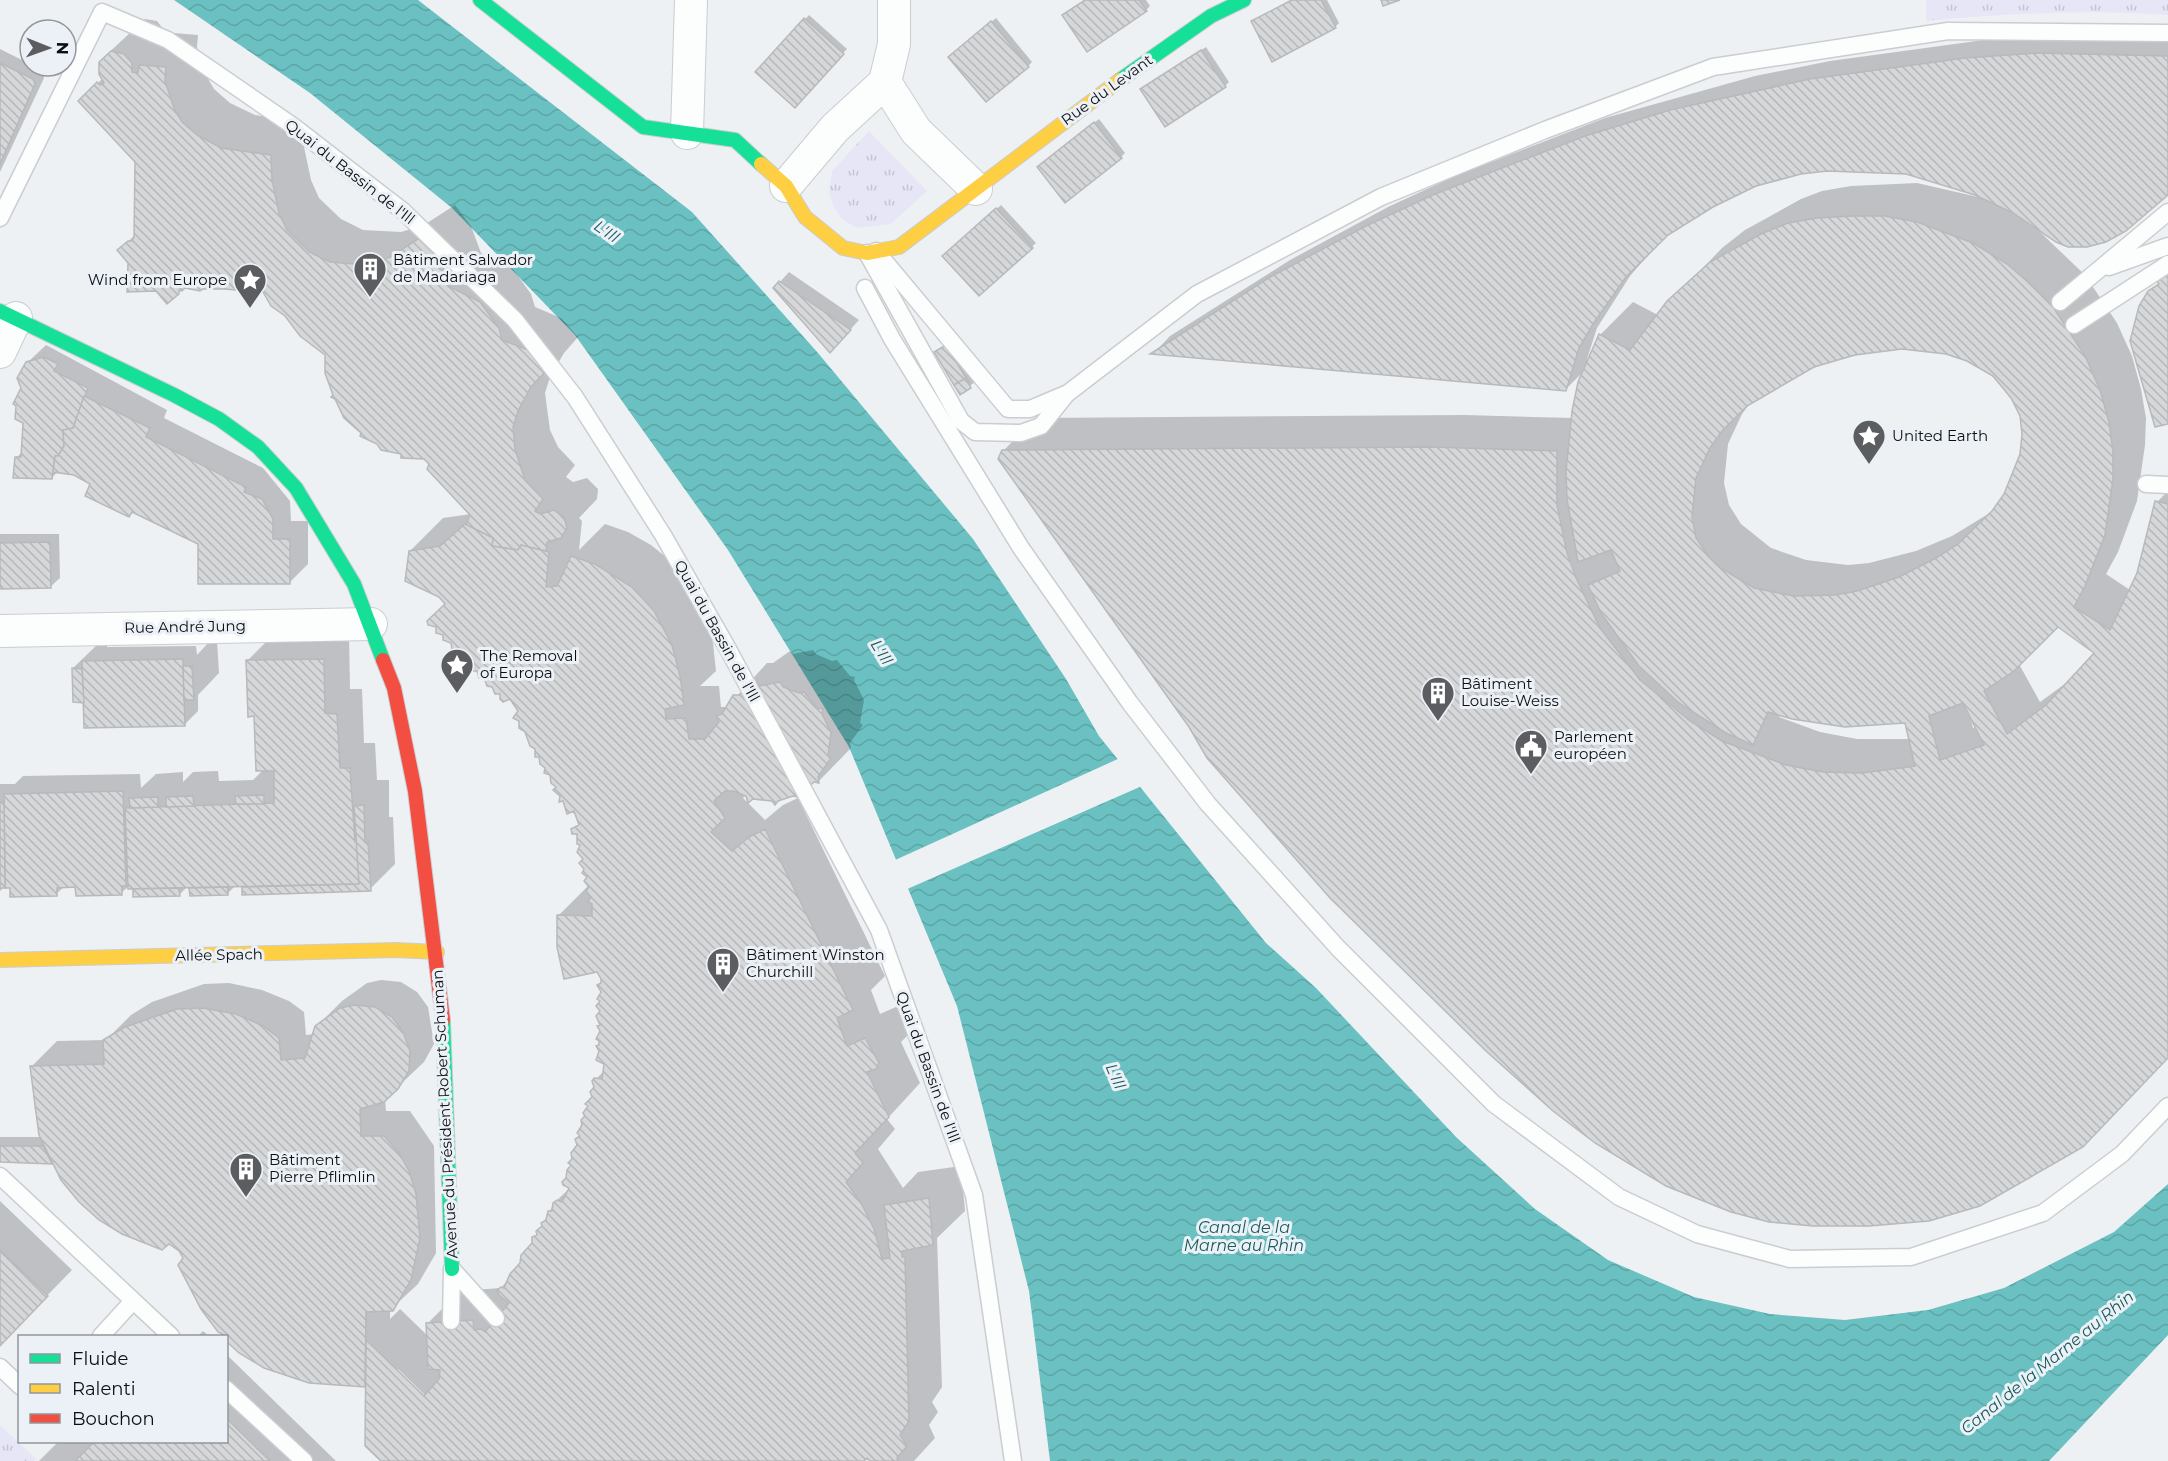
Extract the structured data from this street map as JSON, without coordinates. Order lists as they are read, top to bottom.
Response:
{
  "streets": {
    "street": [
      "Rue du Levant",
      "Rue André Jung",
      "Allée Spach",
      "Avenue du Président Robert Schuman"
    ],
    "lane": ["Quai du Bassin de l'Ill"]
  },
  "crossings": [
    ["Rue André Jung", "Avenue du Président Robert Schuman"],
    ["Allée Spach", "Avenue du Président Robert Schuman"]
  ],
  "water": ["L'Ill", "Canal de la Marne au Rhin"],
  "places": {
    "building": [
      "Bâtiment Salvador de Madariaga",
      "Bâtiment Louise-Weiss",
      "Bâtiment Winston Churchill",
      "Bâtiment Pierre Pflimlin"
    ],
    "place": ["Wind from Europe", "United Earth", "The Removal of Europa"],
    "public building": ["Parlement européen"]
  },
  "legend": ["Fluide", "Ralenti", "Bouchon"],
  "north": "right"
}
